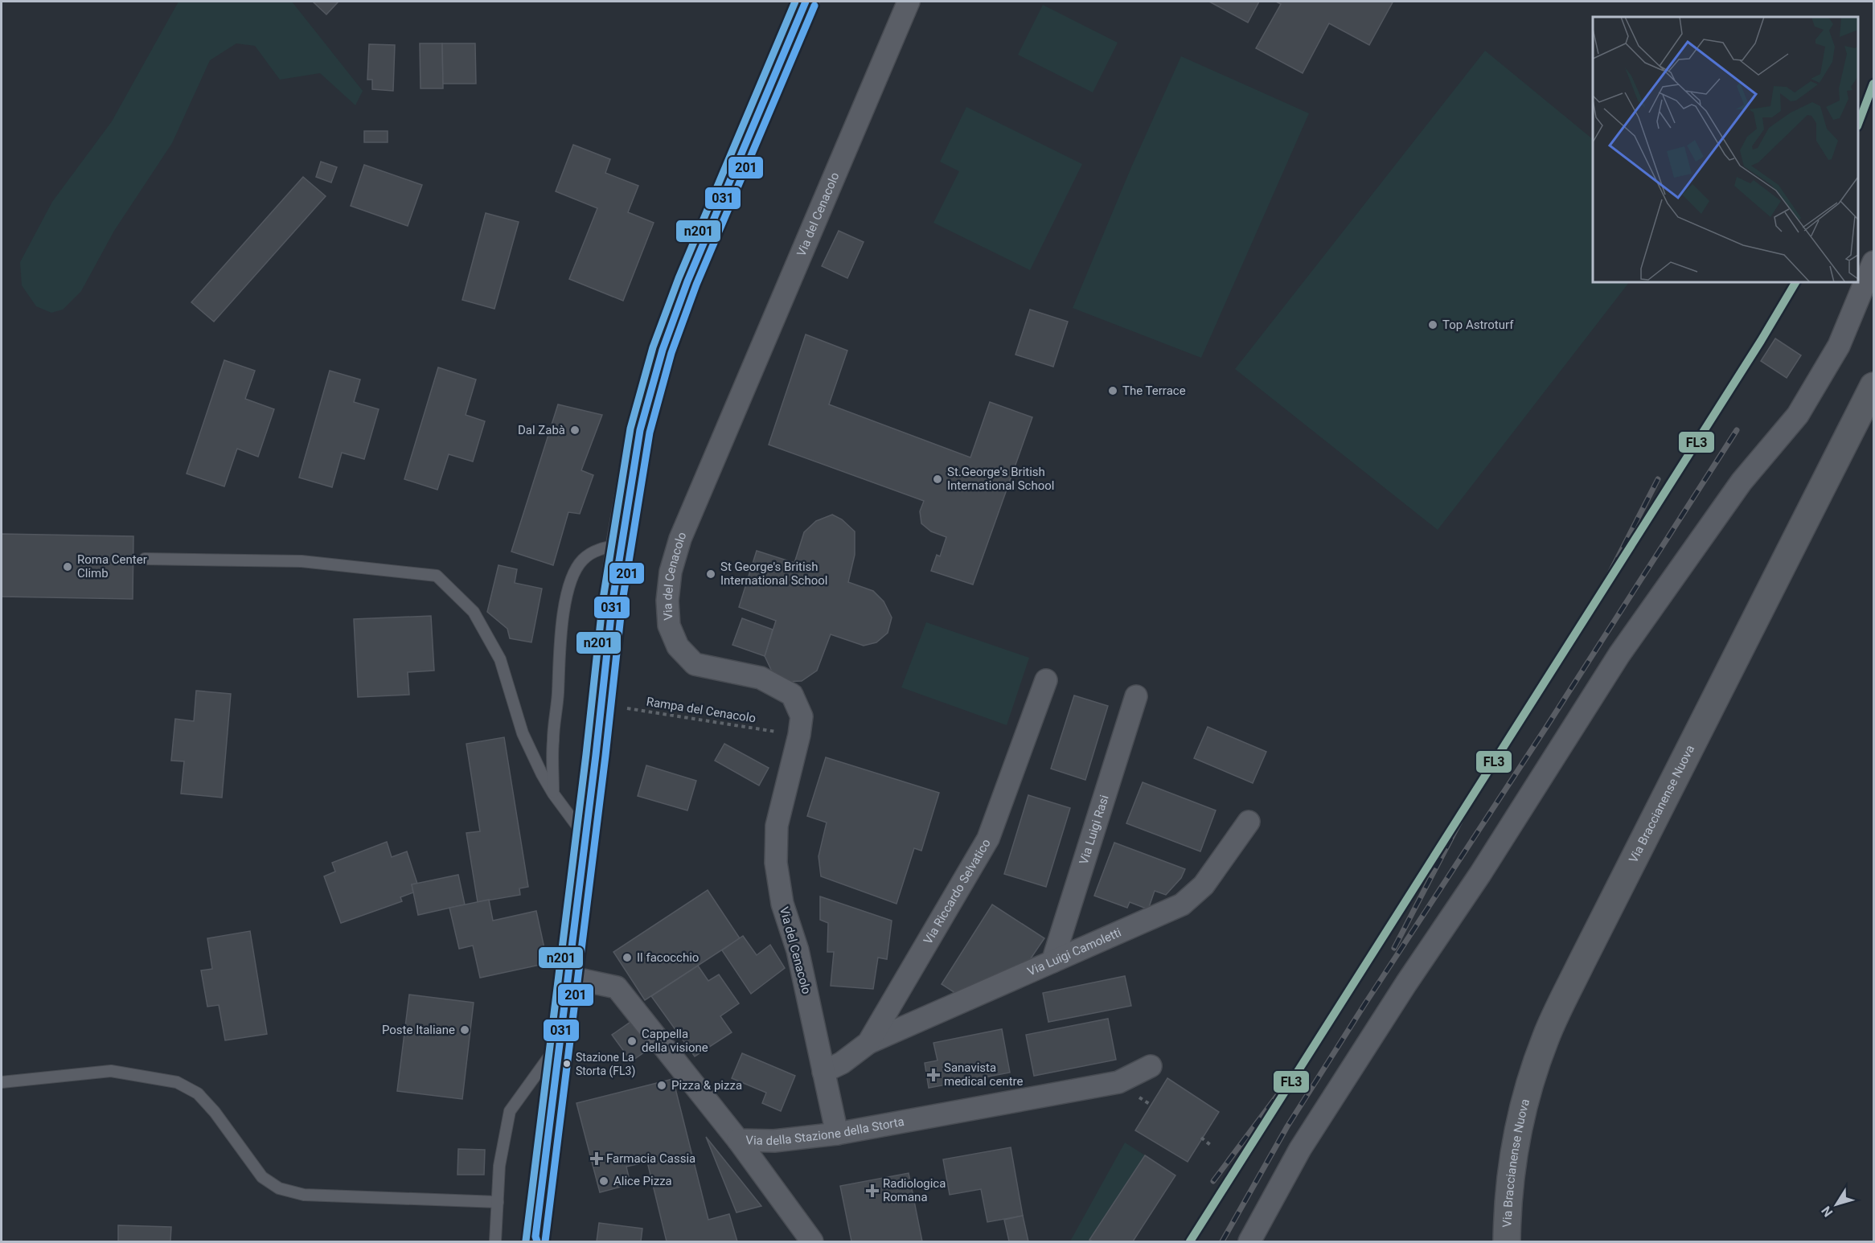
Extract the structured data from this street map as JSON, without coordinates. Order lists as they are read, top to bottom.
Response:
{
  "streets": {
    "main road": ["Via Braccianense Nuova"],
    "street": [
      "Via del Cenacolo",
      "Via Luigi Rasi",
      "Via Riccardo Selvatico",
      "Via Luigi Camoletti",
      "Via della Stazione della Storta"
    ],
    "path": ["Rampa del Cenacolo"]
  },
  "crossings": [
    ["Via del Cenacolo", "Rampa del Cenacolo"],
    ["Via del Cenacolo", "Via Riccardo Selvatico"],
    ["Via del Cenacolo", "Via della Stazione della Storta"],
    ["Via Luigi Rasi", "Via Luigi Camoletti"],
    ["Via Riccardo Selvatico", "Via Luigi Camoletti"]
  ],
  "places": {
    "other": [
      "Top Astroturf",
      "The Terrace",
      "Dal Zabà",
      "St.George's British International School",
      "Roma Center Climb",
      "St George's British International School",
      "Il facocchio",
      "Poste Italiane",
      "Cappella della visione",
      "Stazione La Storta (FL3)",
      "Pizza & pizza",
      "Alice Pizza"
    ],
    "health": ["Sanavista medical centre", "Farmacia Cassia", "Radiologica Romana"]
  },
  "lines": [
    "transit line 031",
    "transit line n201",
    "transit line 201",
    "transit line FL3"
  ],
  "north": "bottom left"
}
